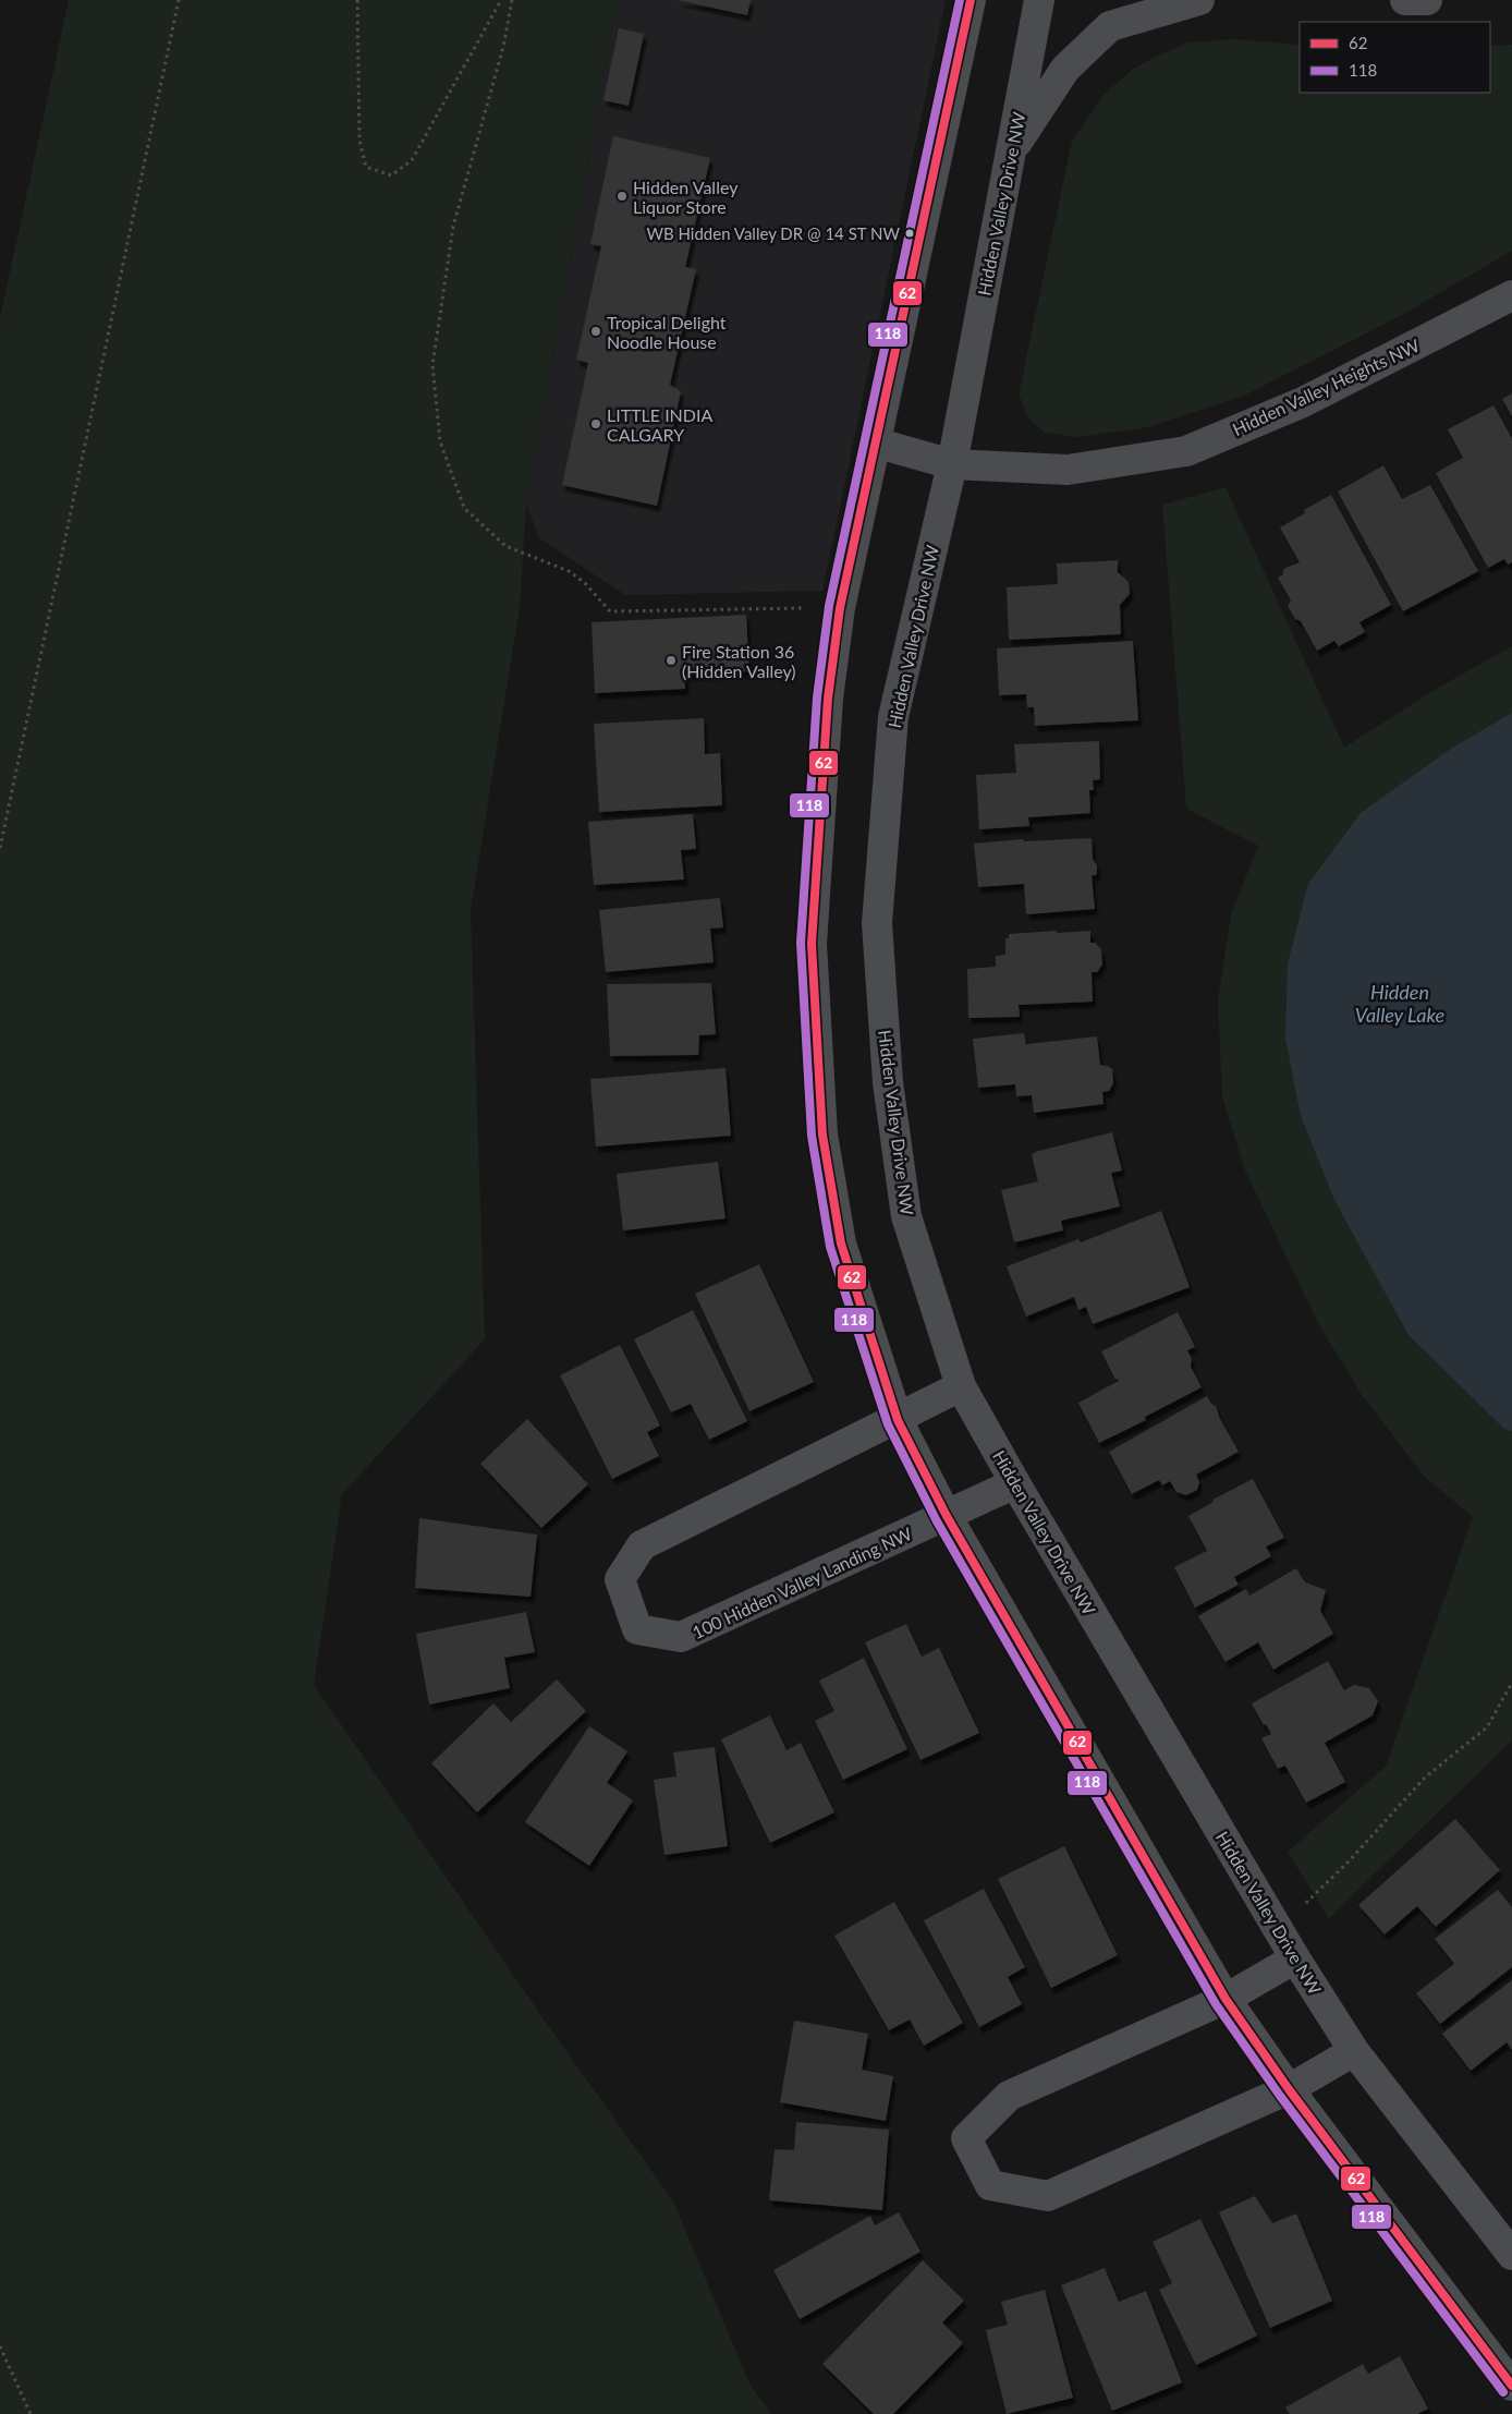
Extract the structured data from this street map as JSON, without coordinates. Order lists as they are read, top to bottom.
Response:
{
  "streets": {
    "street": ["Hidden Valley Drive NW", "Hidden Valley Heights NW", "100 Hidden Valley Landing NW"]
  },
  "crossings": [
    ["Hidden Valley Drive NW", "Hidden Valley Heights NW"],
    ["Hidden Valley Drive NW", "100 Hidden Valley Landing NW"]
  ],
  "water": ["Hidden Valley Lake"],
  "places": [
    "Hidden Valley Liquor Store",
    "WB Hidden Valley DR @ 14 ST NW",
    "Tropical Delight Noodle House",
    "LITTLE INDIA CALGARY",
    "Fire Station 36 (Hidden Valley)"
  ],
  "lines": ["transit line 62", "transit line 118"],
  "legend": ["62", "118"]
}
